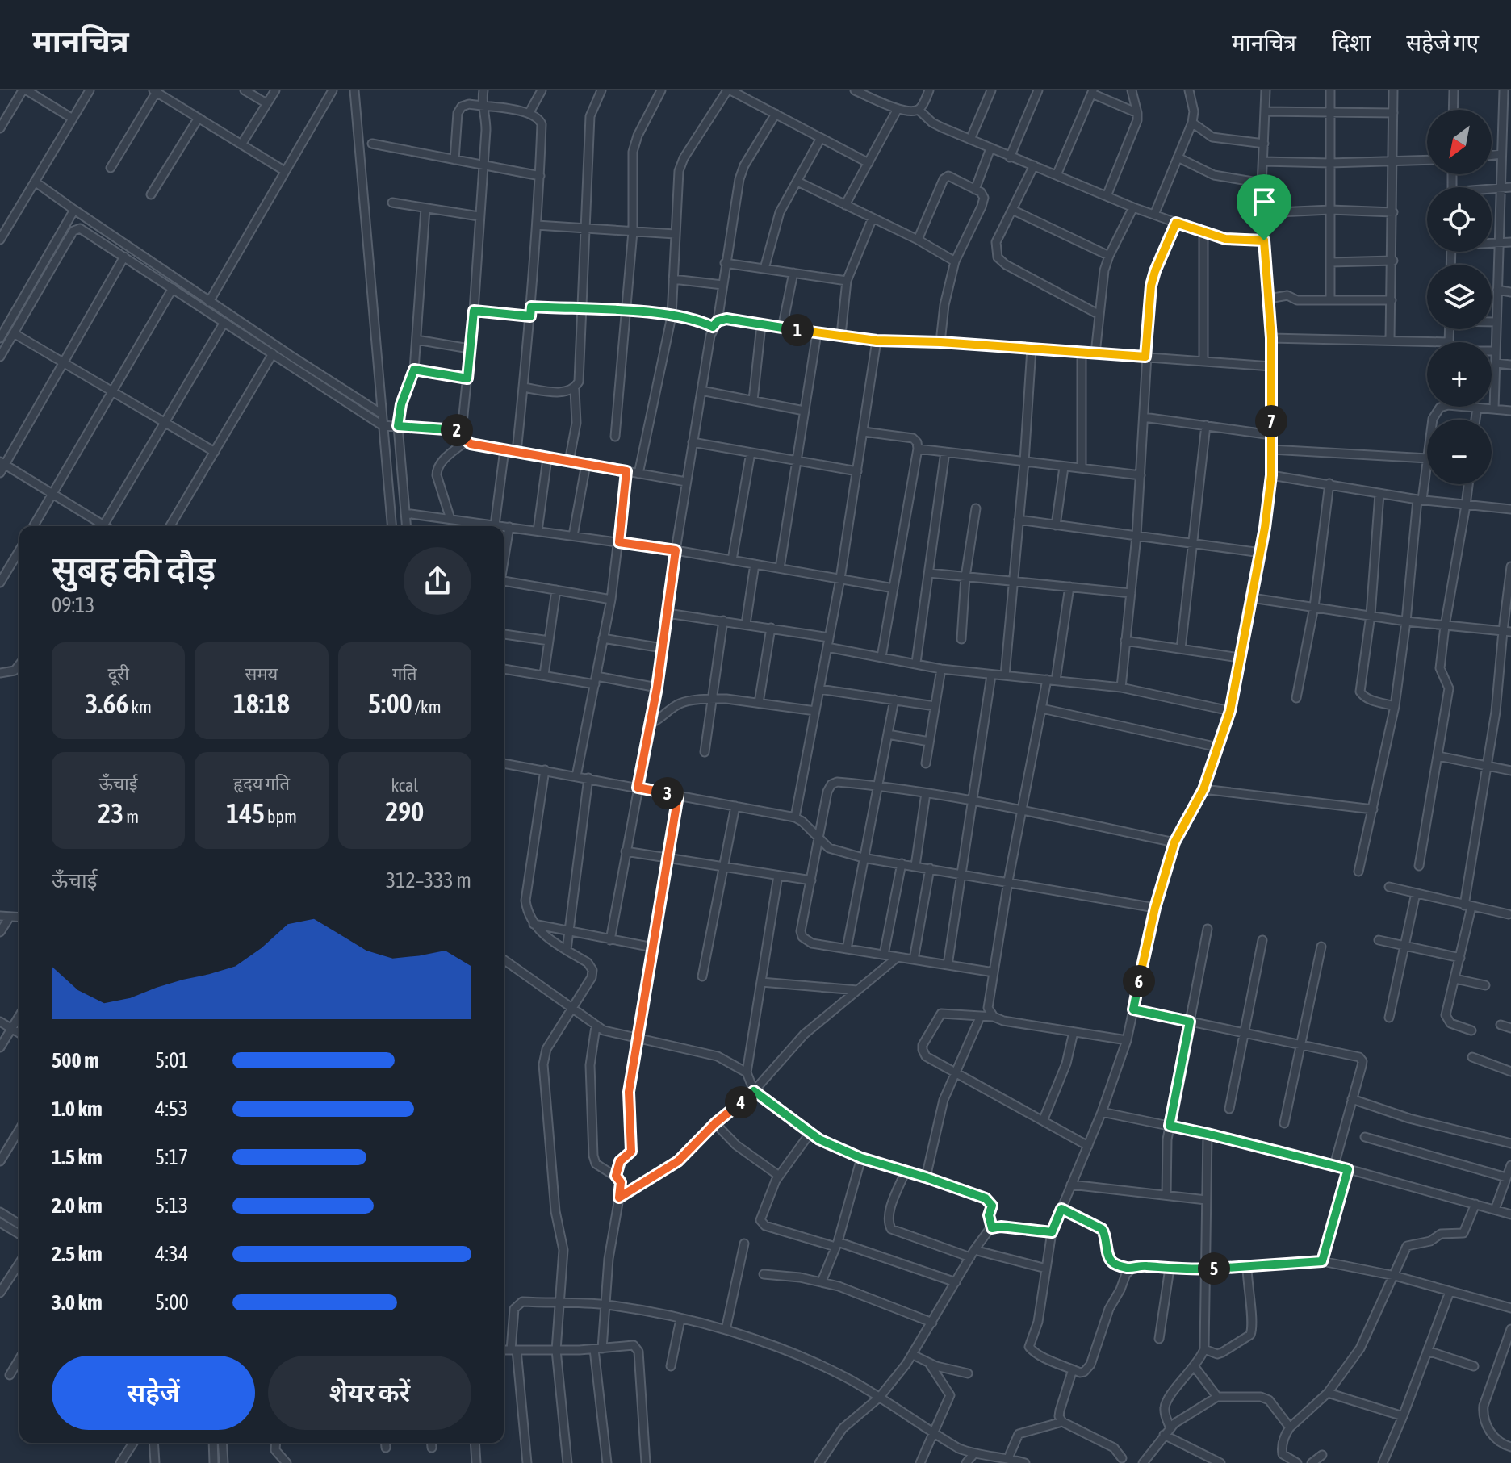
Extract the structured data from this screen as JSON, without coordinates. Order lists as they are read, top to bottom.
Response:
{
  "north": "bottom left",
  "page": {
    "header": "मानचित्र",
    "nav": ["मानचित्र", "दिशा", "सहेजे गए"],
    "map_buttons": ["+", "−"],
    "pins": [
      "1",
      "7",
      "2",
      "3",
      "6",
      "4",
      "5"
    ],
    "heading": ["सुबह की दौड़", "09:13"],
    "stats": [
      ["दूरी", "3.66 km"],
      ["समय", "18:18"],
      ["गति", "5:00 /km"],
      ["ऊँचाई", "23 m"],
      ["हृदय गति", "145 bpm"],
      ["kcal", "290"]
    ],
    "chart": ["ऊँचाई", "312–333 m"],
    "list": [
      {
        "name": "500 m",
        "note": "5:01"
      },
      {
        "name": "1.0 km",
        "note": "4:53"
      },
      {
        "name": "1.5 km",
        "note": "5:17"
      },
      {
        "name": "2.0 km",
        "note": "5:13"
      },
      {
        "name": "2.5 km",
        "note": "4:34"
      },
      {
        "name": "3.0 km",
        "note": "5:00"
      }
    ],
    "buttons": ["सहेजें", "शेयर करें"]
  }
}
